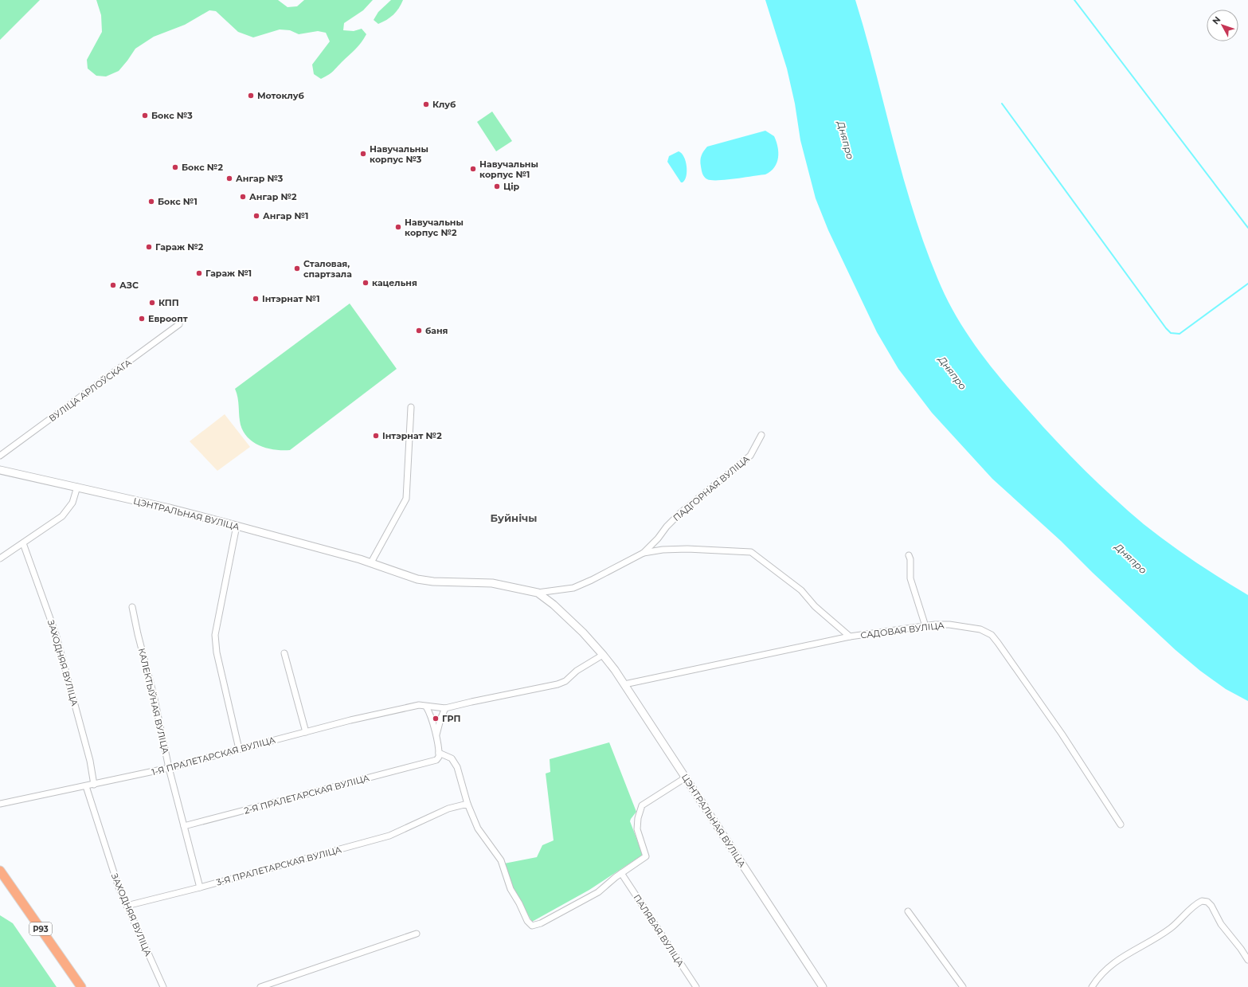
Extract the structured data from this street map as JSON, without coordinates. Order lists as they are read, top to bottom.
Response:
{
  "streets": {
    "main road": ["Р93"],
    "street": [
      "ВУЛІЦА АРЛОЎСКАГА",
      "ПАДГОРНАЯ ВУЛІЦА",
      "ЦЭНТРАЛЬНАЯ ВУЛІЦА",
      "САДОВАЯ ВУЛІЦА",
      "ЗАХОДНЯЯ ВУЛІЦА",
      "КАЛЕКТЫЎНАЯ ВУЛІЦА",
      "1-Я ПРАЛЕТАРСКАЯ ВУЛІЦА",
      "2-Я ПРАЛЕТАРСКАЯ ВУЛІЦА",
      "3-Я ПРАЛЕТАРСКАЯ ВУЛІЦА",
      "ПАЛЯВАЯ ВУЛІЦА"
    ]
  },
  "crossings": [
    ["ПАДГОРНАЯ ВУЛІЦА", "ЦЭНТРАЛЬНАЯ ВУЛІЦА"],
    ["ПАДГОРНАЯ ВУЛІЦА", "САДОВАЯ ВУЛІЦА"],
    ["ЦЭНТРАЛЬНАЯ ВУЛІЦА", "САДОВАЯ ВУЛІЦА"],
    ["ЗАХОДНЯЯ ВУЛІЦА", "1-Я ПРАЛЕТАРСКАЯ ВУЛІЦА"],
    ["ЗАХОДНЯЯ ВУЛІЦА", "3-Я ПРАЛЕТАРСКАЯ ВУЛІЦА"],
    ["КАЛЕКТЫЎНАЯ ВУЛІЦА", "1-Я ПРАЛЕТАРСКАЯ ВУЛІЦА"],
    ["КАЛЕКТЫЎНАЯ ВУЛІЦА", "2-Я ПРАЛЕТАРСКАЯ ВУЛІЦА"],
    ["КАЛЕКТЫЎНАЯ ВУЛІЦА", "3-Я ПРАЛЕТАРСКАЯ ВУЛІЦА"]
  ],
  "districts": ["Буйнічы"],
  "water": ["Дняпро"],
  "places": [
    "Мотоклуб",
    "Клуб",
    "Бокс №3",
    "Навучальны корпус №3",
    "Бокс №2",
    "Навучальны корпус №1",
    "Ангар №3",
    "Цір",
    "Ангар №2",
    "Бокс №1",
    "Ангар №1",
    "Навучальны корпус №2",
    "Гараж №2",
    "Сталовая, спартзала",
    "Гараж №1",
    "кацельня",
    "АЗС",
    "Інтэрнат №1",
    "КПП",
    "Евроопт",
    "баня",
    "Інтэрнат №2",
    "ГРП"
  ],
  "north": "top left"
}
